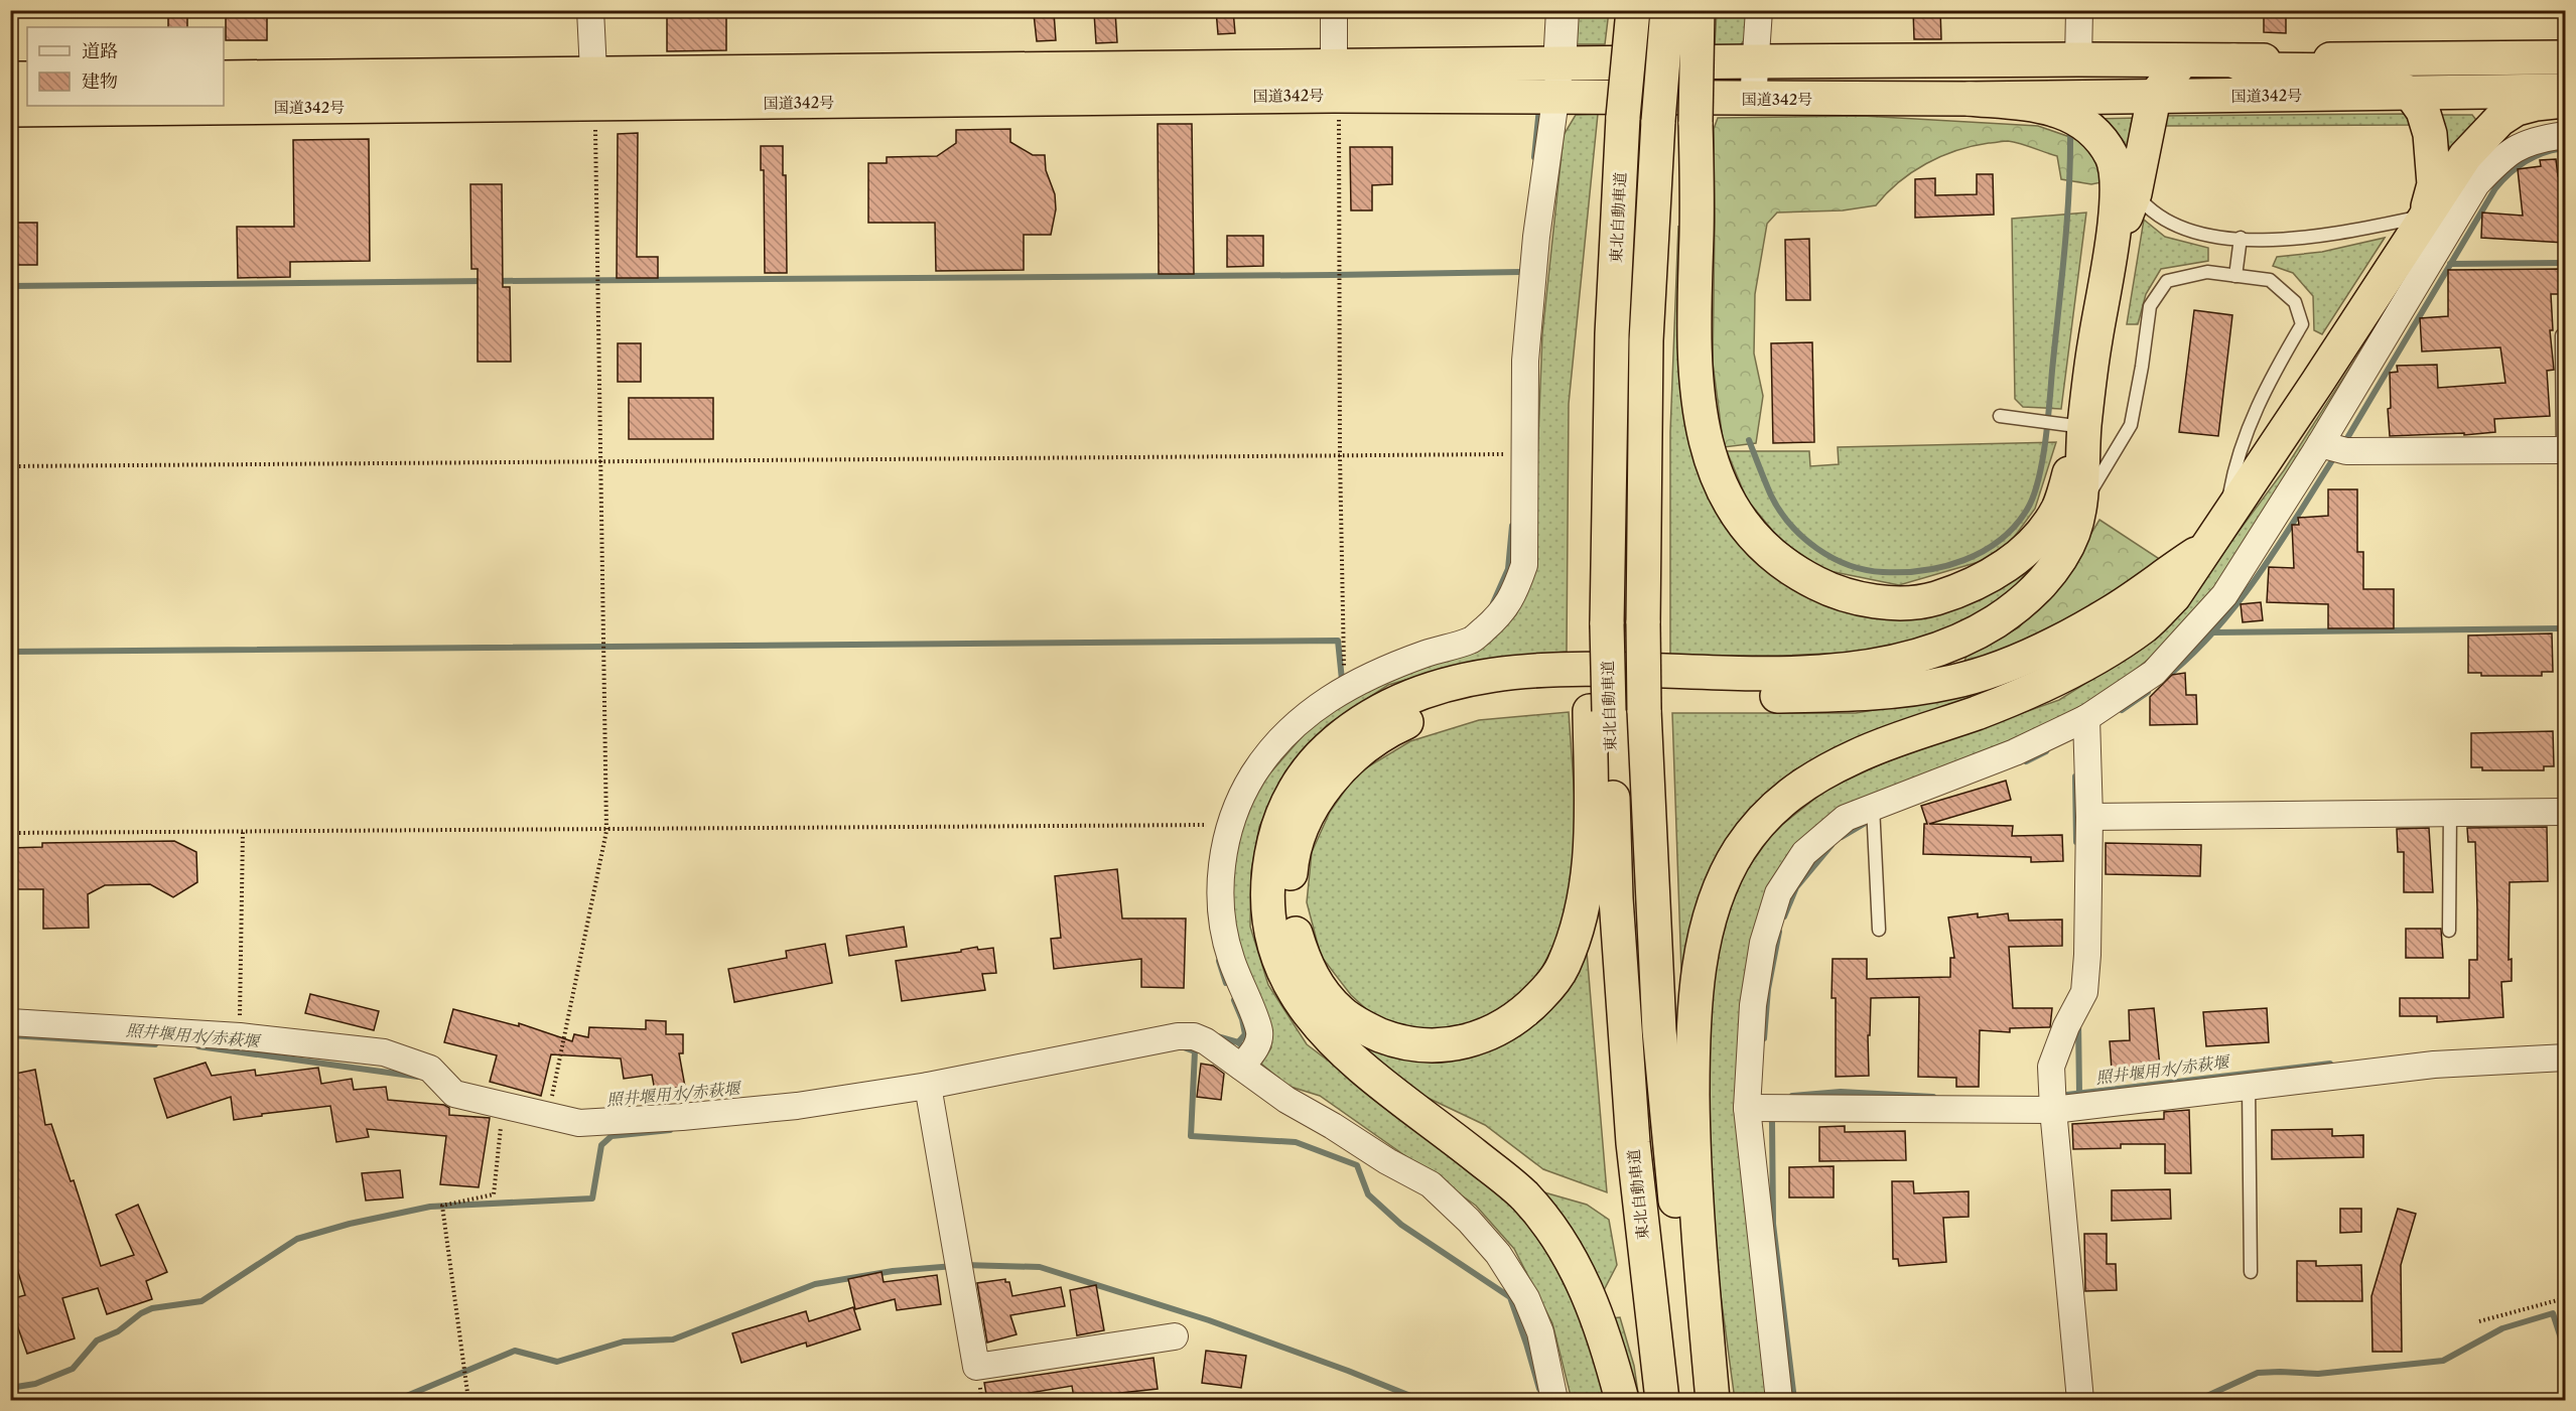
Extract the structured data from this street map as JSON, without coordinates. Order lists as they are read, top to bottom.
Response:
{
  "streets": {
    "highway": ["国道342号", "東北自動車道"]
  },
  "water": ["照井堰用水/赤萩堰"],
  "legend": ["道路", "建物"]
}
